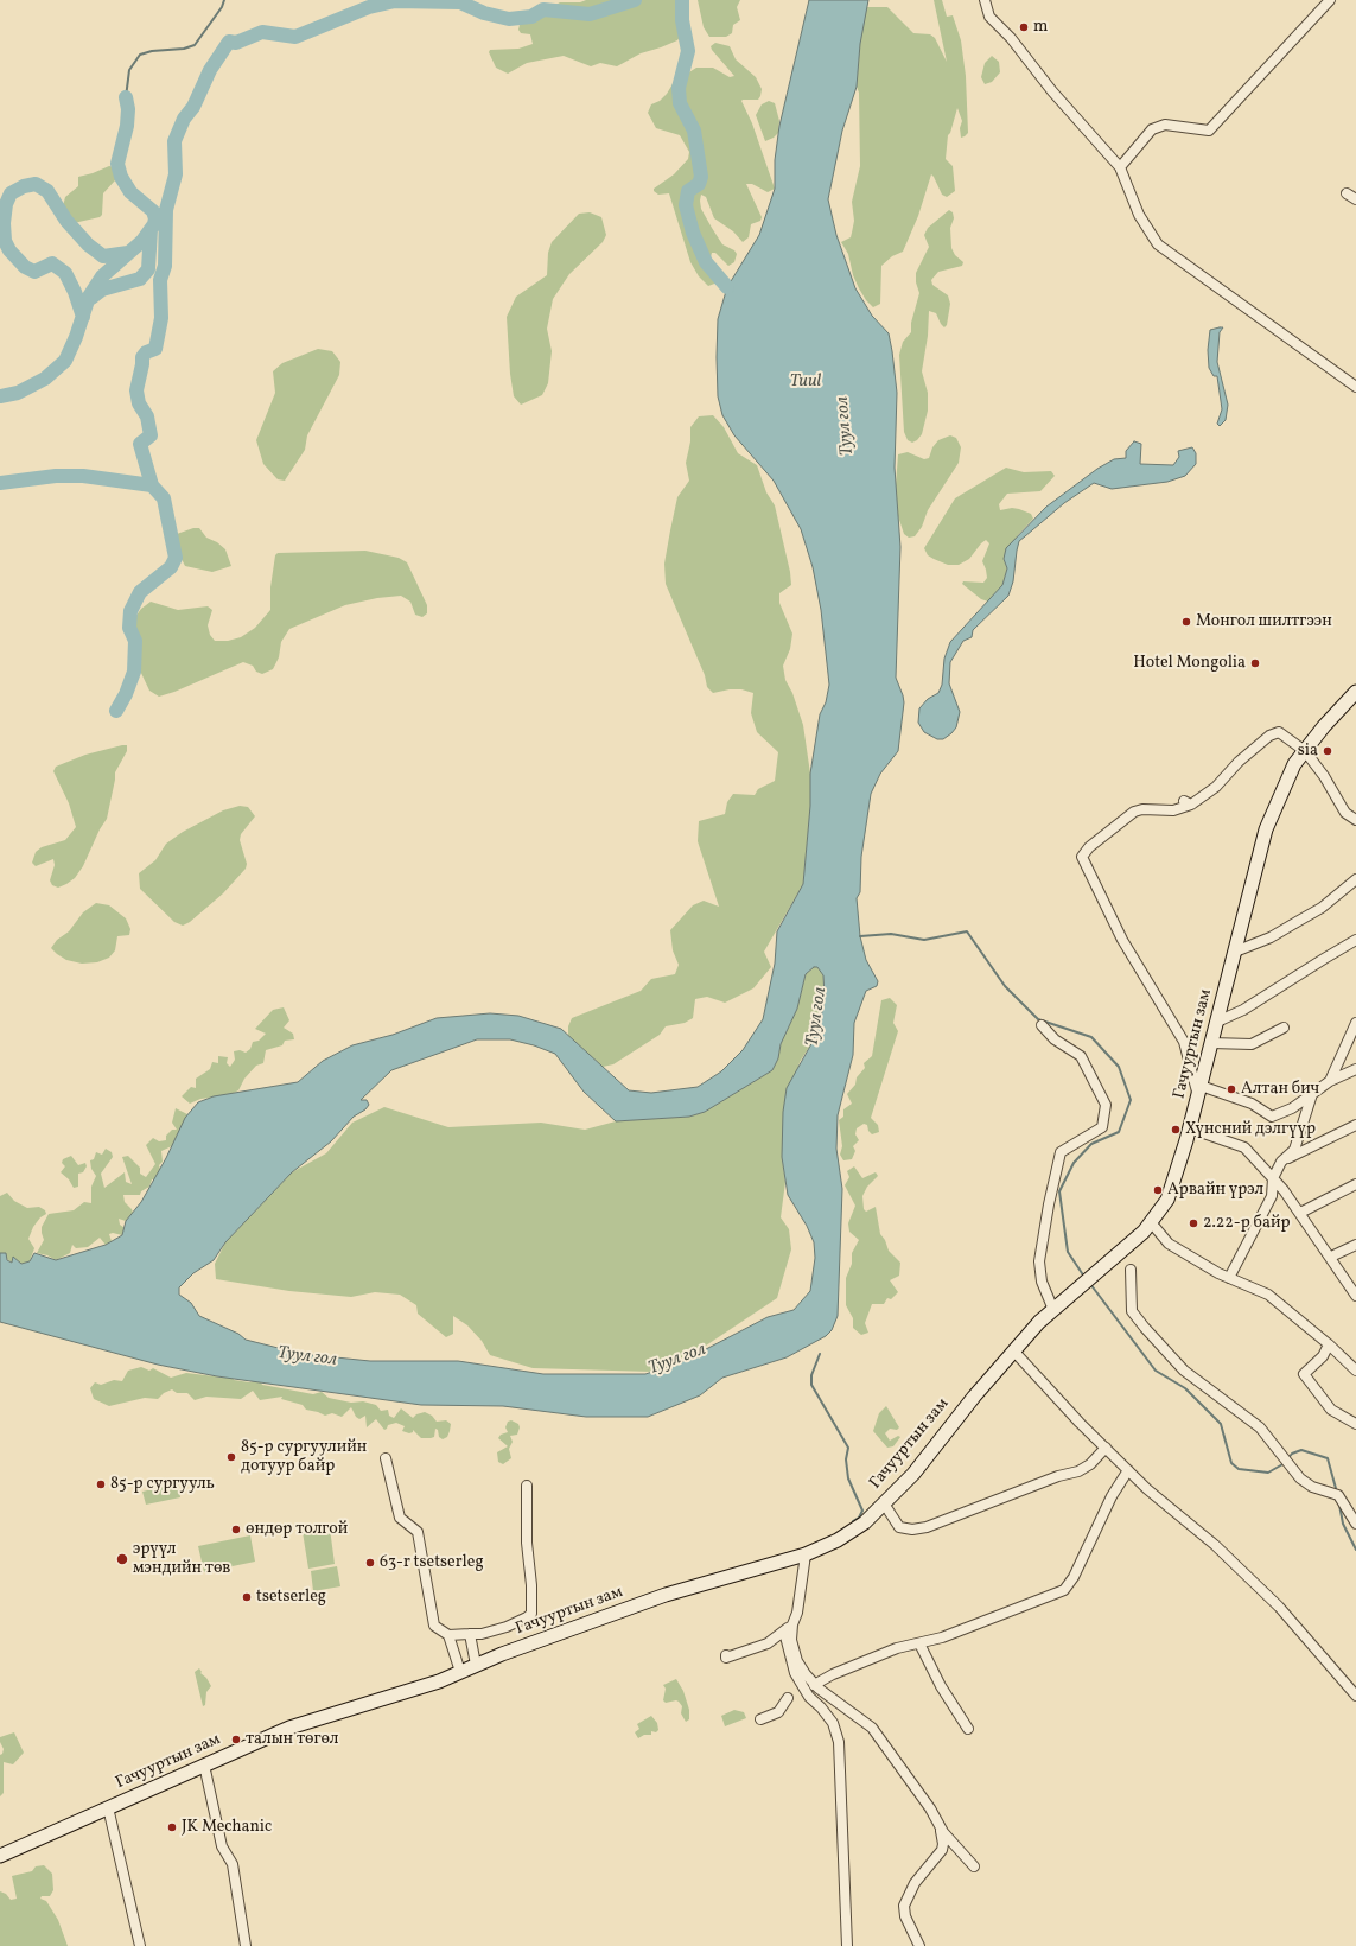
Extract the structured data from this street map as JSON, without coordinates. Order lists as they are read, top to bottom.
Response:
{
  "streets": {
    "main road": ["Гачууртын зам"]
  },
  "water": ["Tuul", "Туул гол"],
  "places": [
    "m",
    "Монгол шилтгээн",
    "Hotel Mongolia",
    "sia",
    "Алтан бич",
    "Хүнсний дэлгүүр",
    "Арвайн үрэл",
    "2.22-р байр",
    "85-р сургуулийн дотуур байр",
    "85-р сургууль",
    "өндөр толгой",
    "эрүүл мэндийн төв",
    "63-r tsetserleg",
    "tsetserleg",
    "талын төгөл",
    "JK Mechanic"
  ]
}
